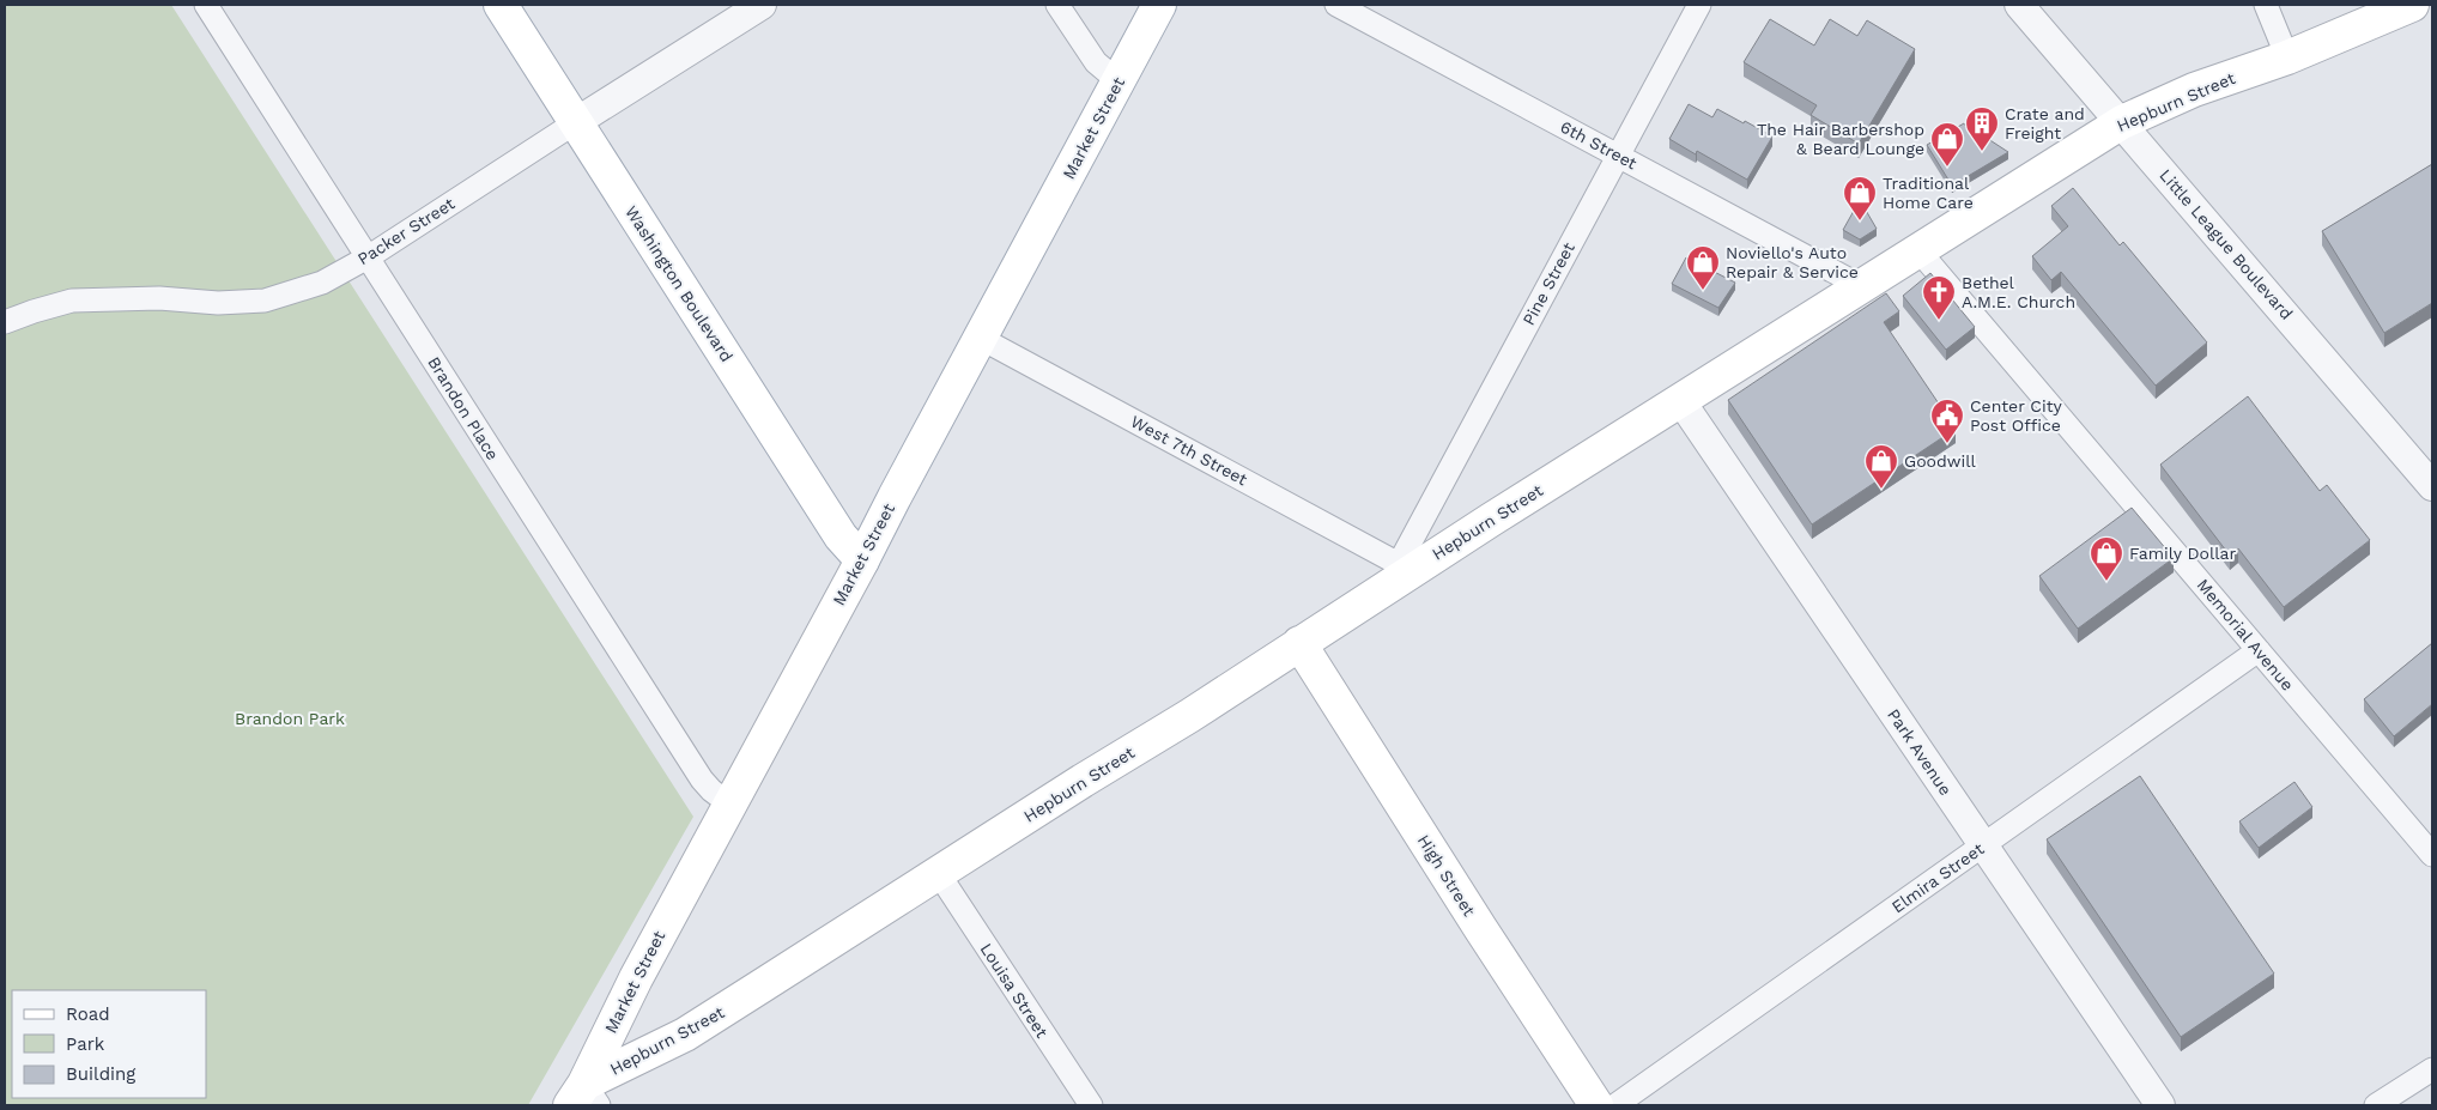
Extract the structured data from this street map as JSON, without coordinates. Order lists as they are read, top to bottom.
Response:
{
  "streets": {
    "main road": [
      "Hepburn Street",
      "Market Street",
      "Washington Boulevard",
      "High Street"
    ],
    "street": [
      "6th Street",
      "Packer Street",
      "Little League Boulevard",
      "Pine Street",
      "Brandon Place",
      "West 7th Street",
      "Memorial Avenue",
      "Park Avenue",
      "Elmira Street",
      "Louisa Street"
    ]
  },
  "crossings": [
    ["Hepburn Street", "Market Street"],
    ["Hepburn Street", "6th Street"],
    ["Hepburn Street", "Little League Boulevard"],
    ["Hepburn Street", "Pine Street"],
    ["Hepburn Street", "West 7th Street"],
    ["Hepburn Street", "Memorial Avenue"],
    ["Hepburn Street", "Park Avenue"],
    ["Hepburn Street", "High Street"],
    ["Hepburn Street", "Louisa Street"],
    ["Market Street", "Washington Boulevard"],
    ["Market Street", "Brandon Place"],
    ["Market Street", "West 7th Street"],
    ["6th Street", "Pine Street"],
    ["Packer Street", "Washington Boulevard"],
    ["Packer Street", "Brandon Place"],
    ["Pine Street", "West 7th Street"],
    ["Memorial Avenue", "Elmira Street"],
    ["Park Avenue", "Elmira Street"]
  ],
  "parks": ["Brandon Park"],
  "places": {
    "building": ["Crate and Freight"],
    "shop": [
      "The Hair Barbershop & Beard Lounge",
      "Traditional Home Care",
      "Noviello's Auto Repair & Service",
      "Goodwill",
      "Family Dollar"
    ],
    "church": ["Bethel A.M.E. Church"],
    "public building": ["Center City Post Office"]
  },
  "legend": ["Road", "Park", "Building"]
}
